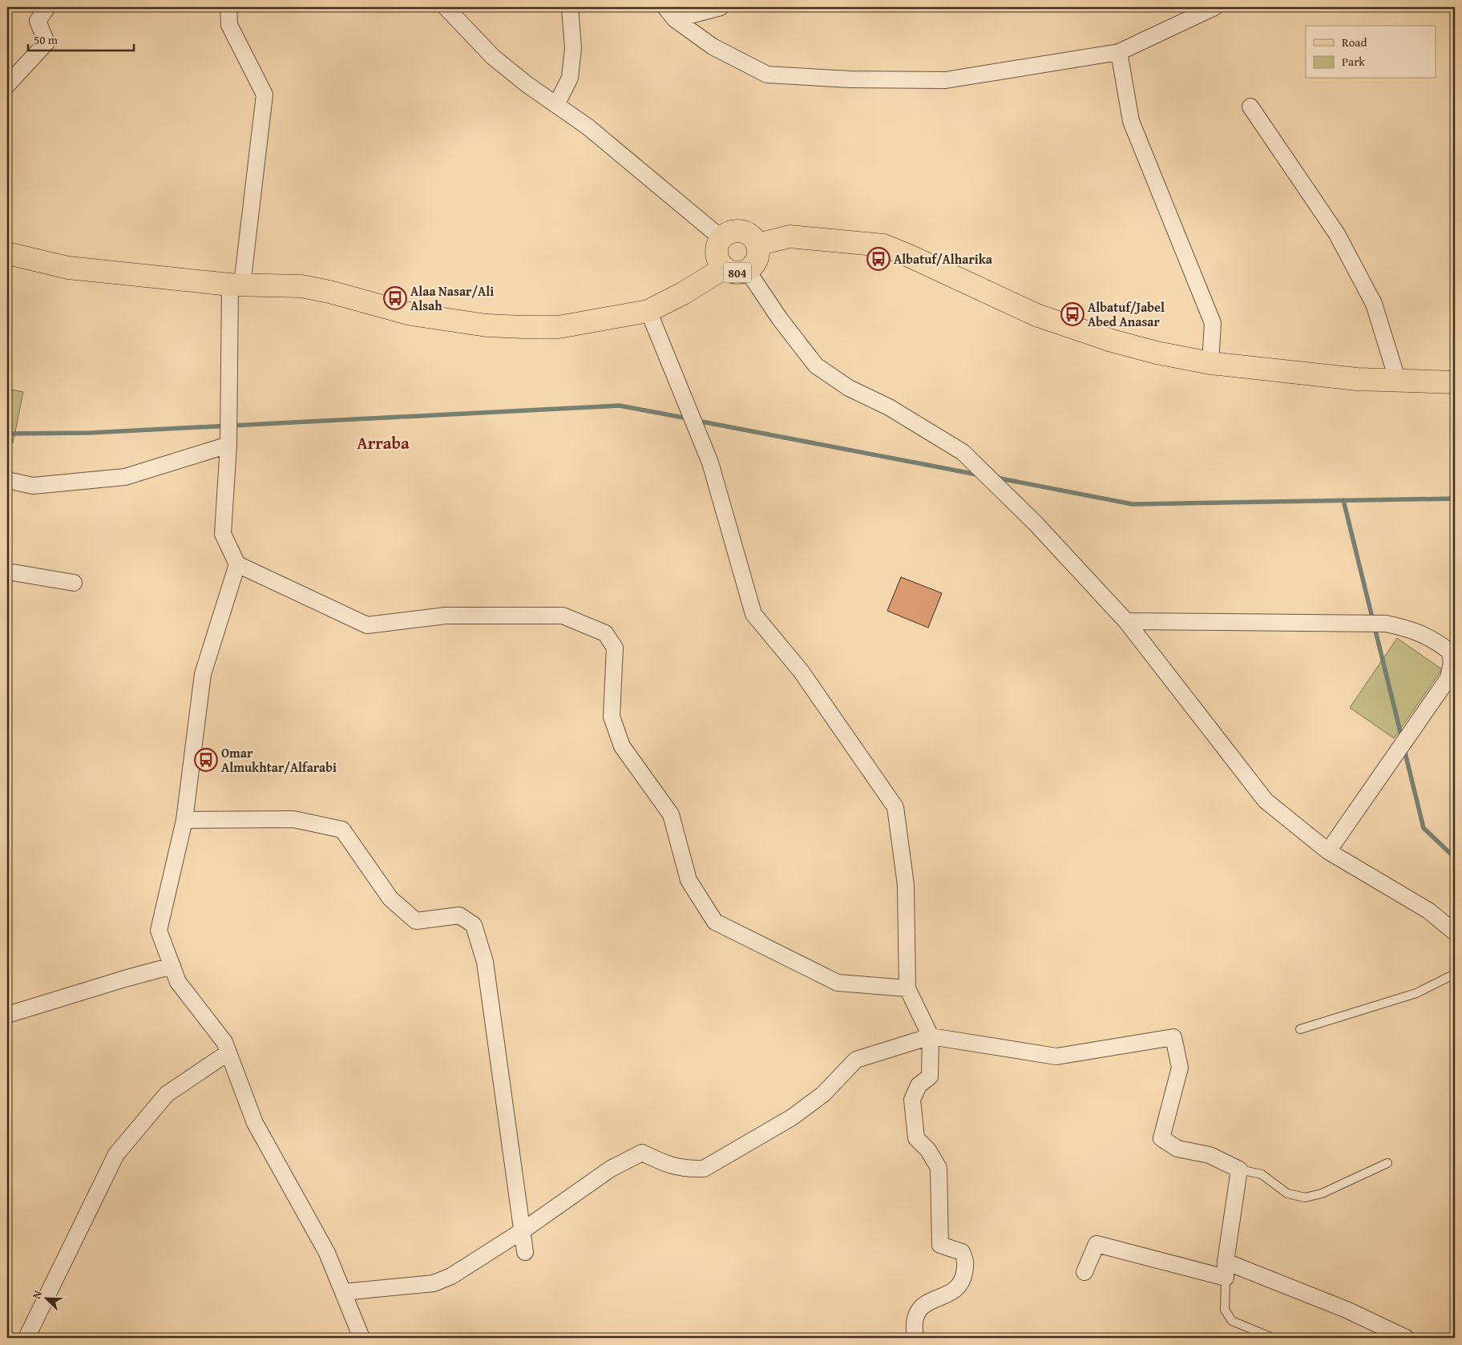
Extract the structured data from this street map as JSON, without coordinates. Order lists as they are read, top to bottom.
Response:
{
  "streets": {
    "main road": ["804"]
  },
  "districts": ["Arraba"],
  "places": {
    "bus stop": [
      "Albatuf/Alharika",
      "Alaa Nasar/Ali Alsah",
      "Albatuf/Jabel Abed Anasar",
      "Omar Almukhtar/Alfarabi"
    ]
  },
  "legend": ["Road", "Park"],
  "scale_bar": "50 m",
  "north": "top left"
}
